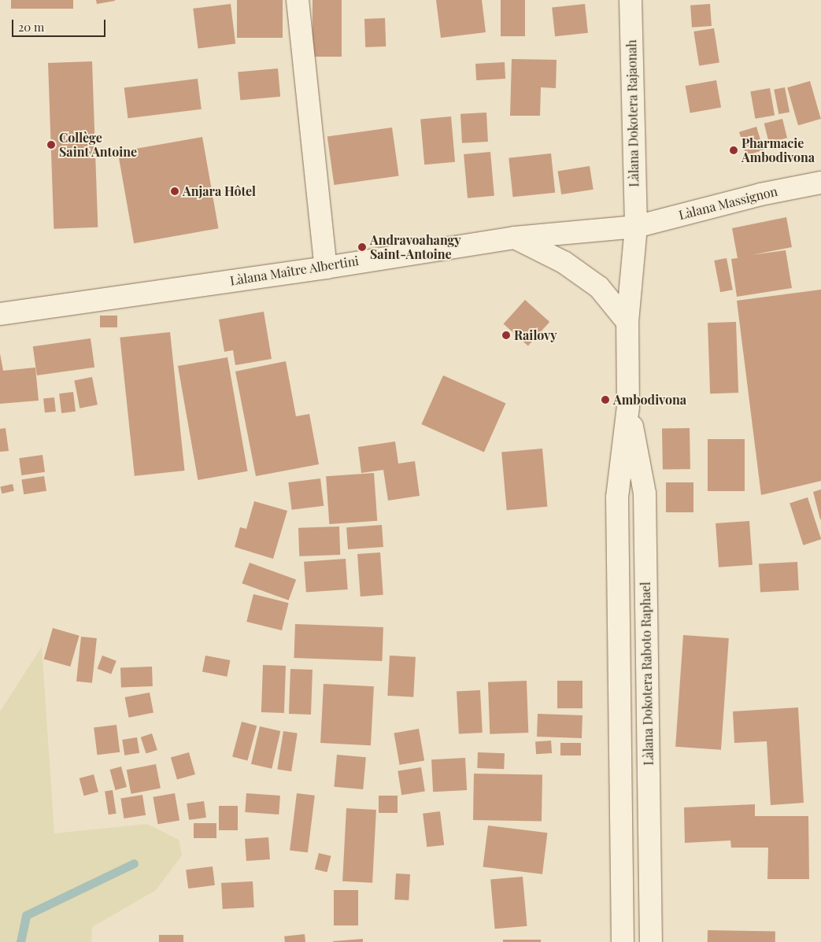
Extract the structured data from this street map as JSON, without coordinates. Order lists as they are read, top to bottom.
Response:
{
  "streets": {
    "main road": [
      "Làlana Dokotera Rajaonah",
      "Làlana Massignon",
      "Làlana Maître Albertini",
      "Làlana Dokotera Raboto Raphael"
    ]
  },
  "crossings": [
    ["Làlana Dokotera Rajaonah", "Làlana Massignon"],
    ["Làlana Dokotera Rajaonah", "Làlana Maître Albertini"],
    ["Làlana Dokotera Rajaonah", "Làlana Dokotera Raboto Raphael"],
    ["Làlana Massignon", "Làlana Maître Albertini"],
    ["Làlana Massignon", "Làlana Dokotera Raboto Raphael"],
    ["Làlana Maître Albertini", "Làlana Dokotera Raboto Raphael"]
  ],
  "places": [
    "Collège Saint Antoine",
    "Pharmacie Ambodivona",
    "Anjara Hôtel",
    "Andravoahangy Saint-Antoine",
    "Railovy",
    "Ambodivona"
  ],
  "scale_bar": "20 m"
}
